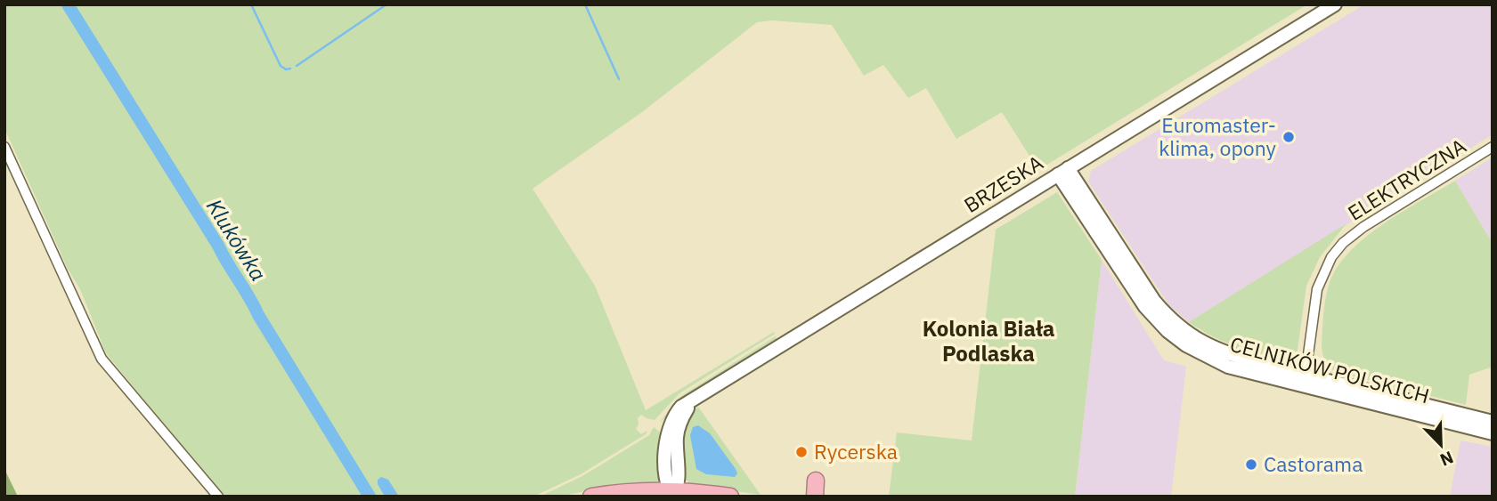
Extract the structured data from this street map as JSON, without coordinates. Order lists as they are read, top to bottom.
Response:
{
  "streets": {
    "street": ["ELEKTRYCZNA", "BRZESKA", "CELNIKÓW POLSKICH"]
  },
  "crossings": [
    ["ELEKTRYCZNA", "CELNIKÓW POLSKICH"],
    ["BRZESKA", "CELNIKÓW POLSKICH"]
  ],
  "districts": ["Kolonia Biała Podlaska"],
  "water": ["Klukówka"],
  "places": ["Euromaster- klima, opony", "Rycerska", "Castorama"],
  "north": "bottom right"
}
